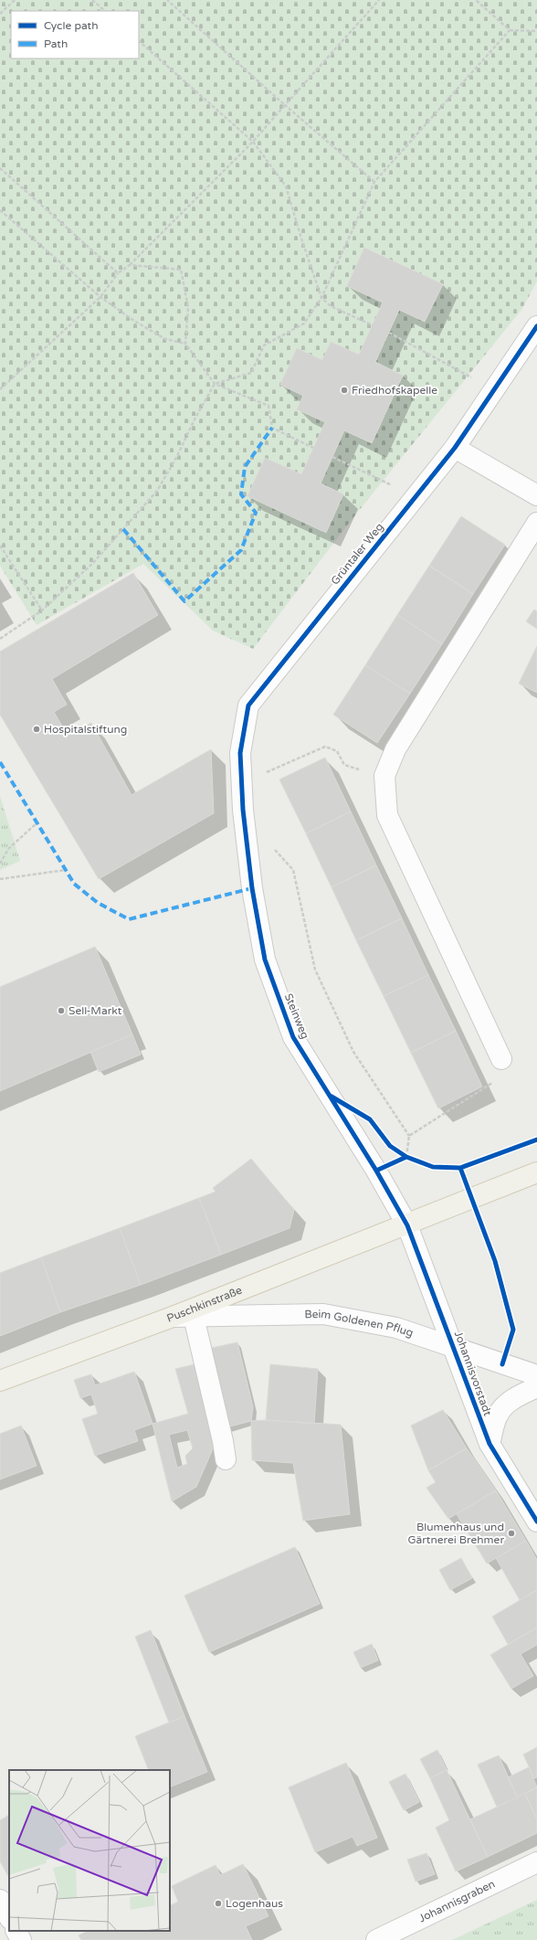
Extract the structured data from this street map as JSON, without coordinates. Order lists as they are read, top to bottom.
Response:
{
  "streets": {
    "main road": ["Puschkinstraße"],
    "street": [
      "Grüntaler Weg",
      "Steinweg",
      "Beim Goldenen Pflug",
      "Johannisvorstadt",
      "Johannisgraben"
    ]
  },
  "crossings": [
    ["Grüntaler Weg", "Steinweg"],
    ["Steinweg", "Puschkinstraße"],
    ["Steinweg", "Johannisvorstadt"],
    ["Puschkinstraße", "Beim Goldenen Pflug"],
    ["Puschkinstraße", "Johannisvorstadt"],
    ["Beim Goldenen Pflug", "Johannisvorstadt"]
  ],
  "places": [
    "Friedhofskapelle",
    "Hospitalstiftung",
    "Sell-Markt",
    "Blumenhaus und Gärtnerei Brehmer",
    "Logenhaus"
  ],
  "legend": ["Cycle path", "Path"]
}
